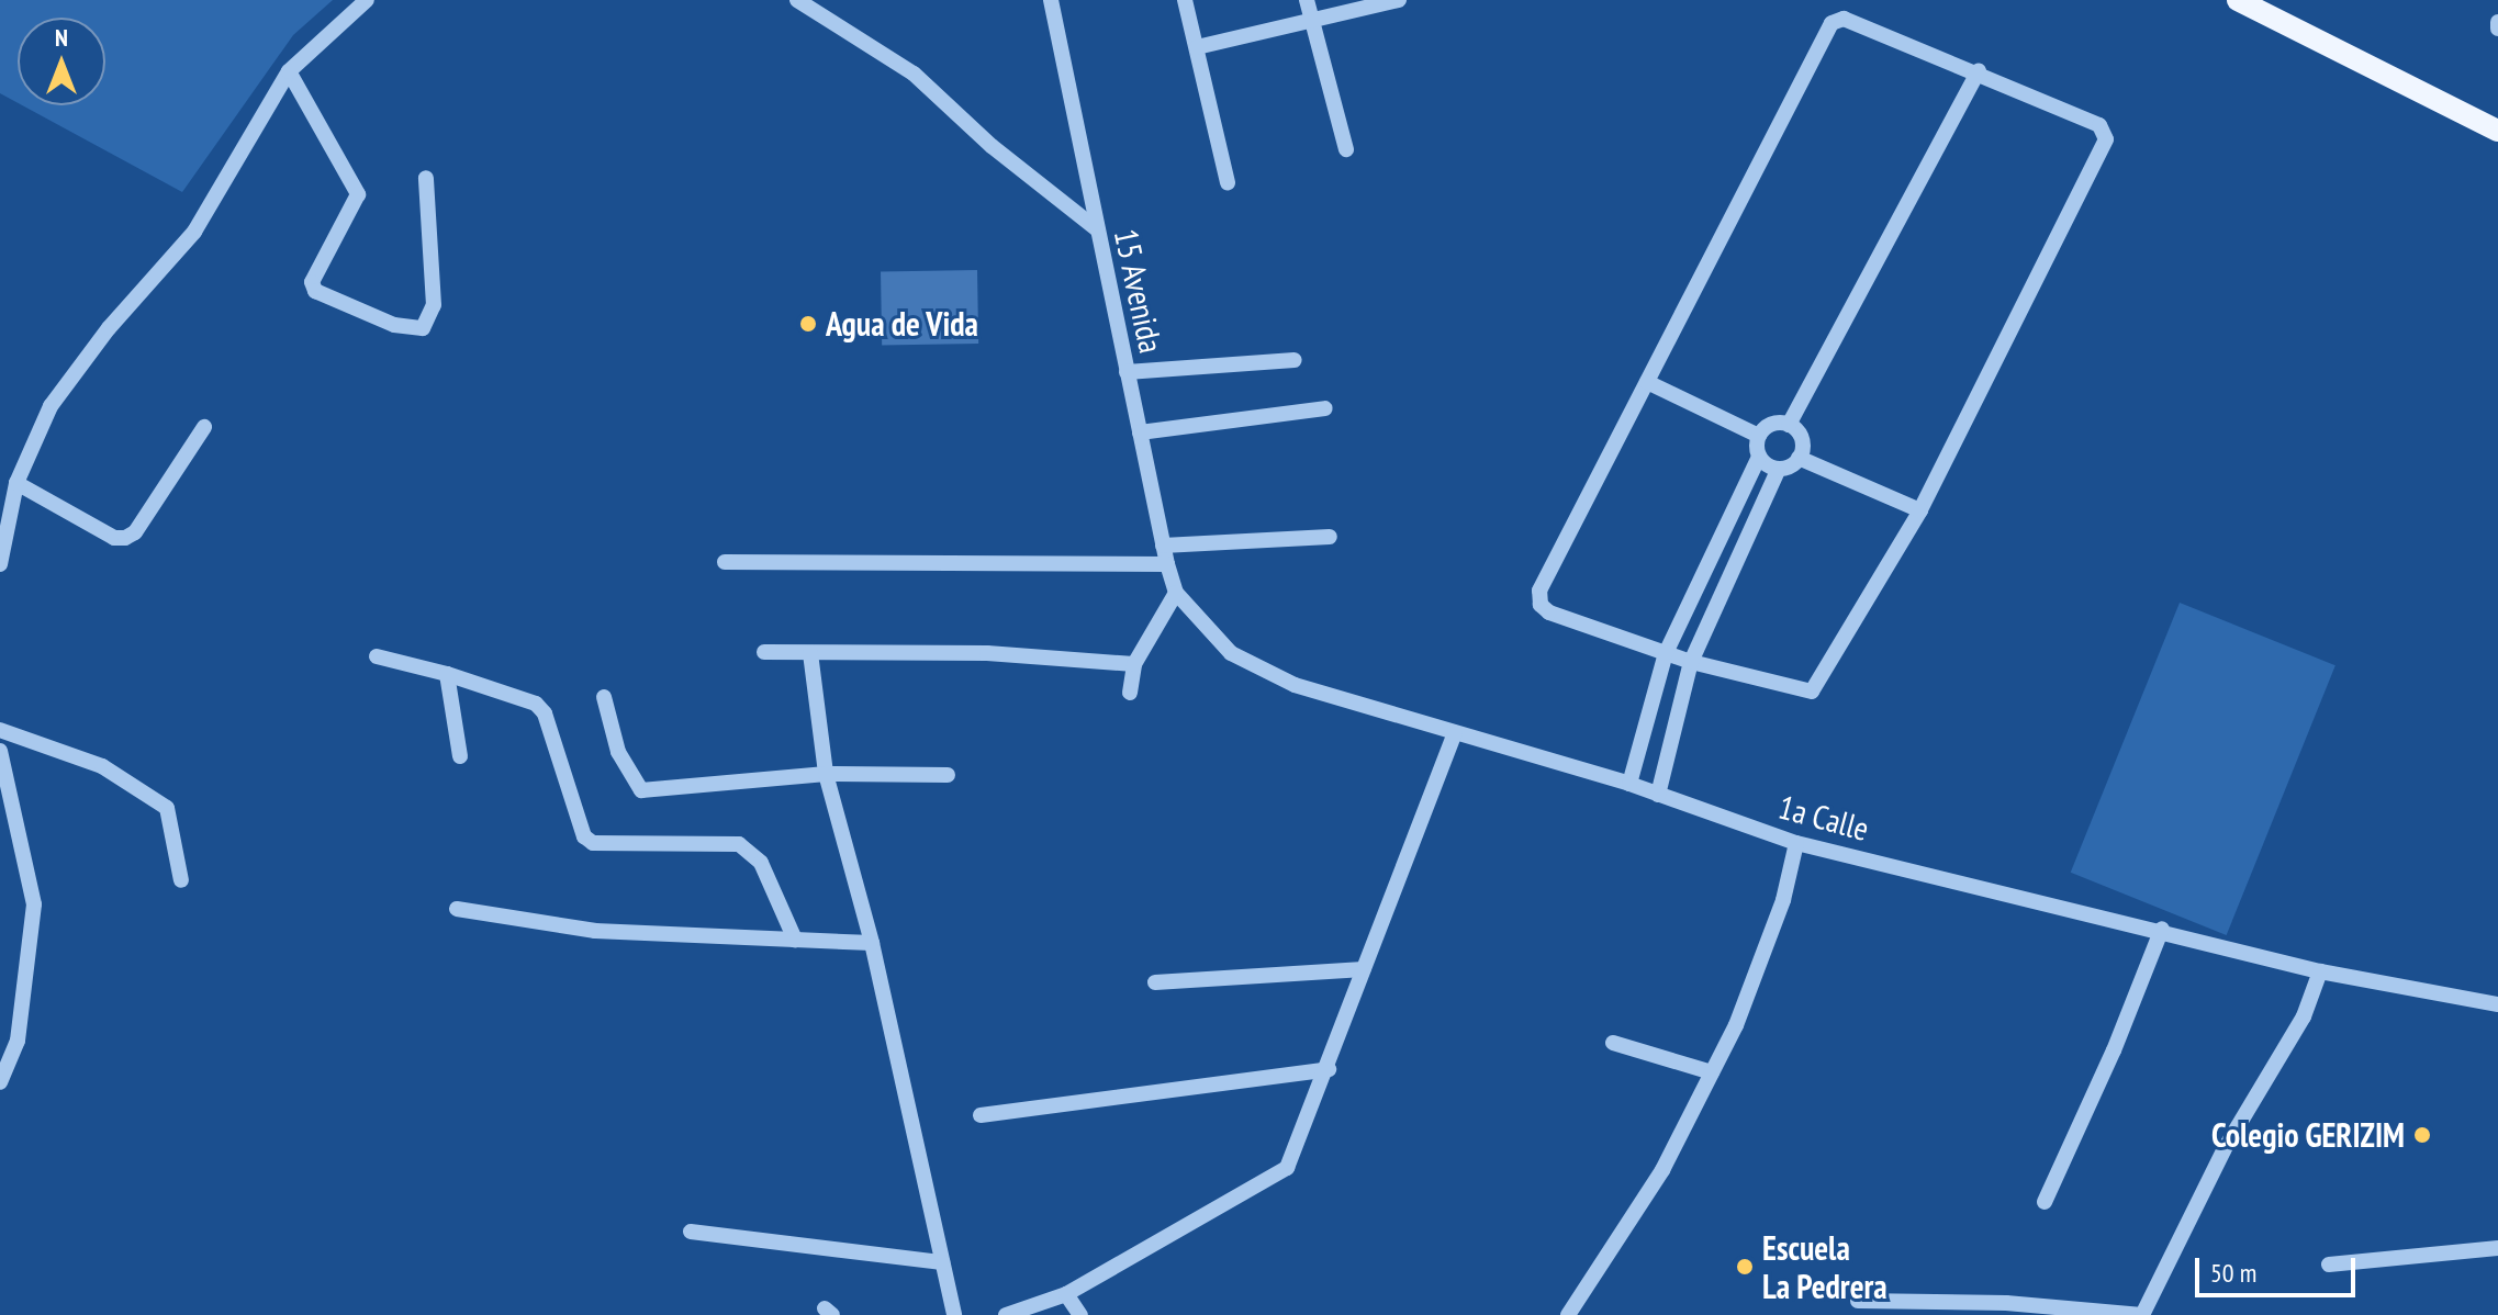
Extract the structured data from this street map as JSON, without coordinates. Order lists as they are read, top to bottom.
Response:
{
  "streets": {
    "street": ["15 Avenida", "1a Calle"]
  },
  "crossings": [
    ["15 Avenida", "1a Calle"]
  ],
  "places": ["Agua de Vida", "Colegio GERIZIM", "Escuela La Pedrera"],
  "scale_bar": "50 m",
  "north": "top"
}
